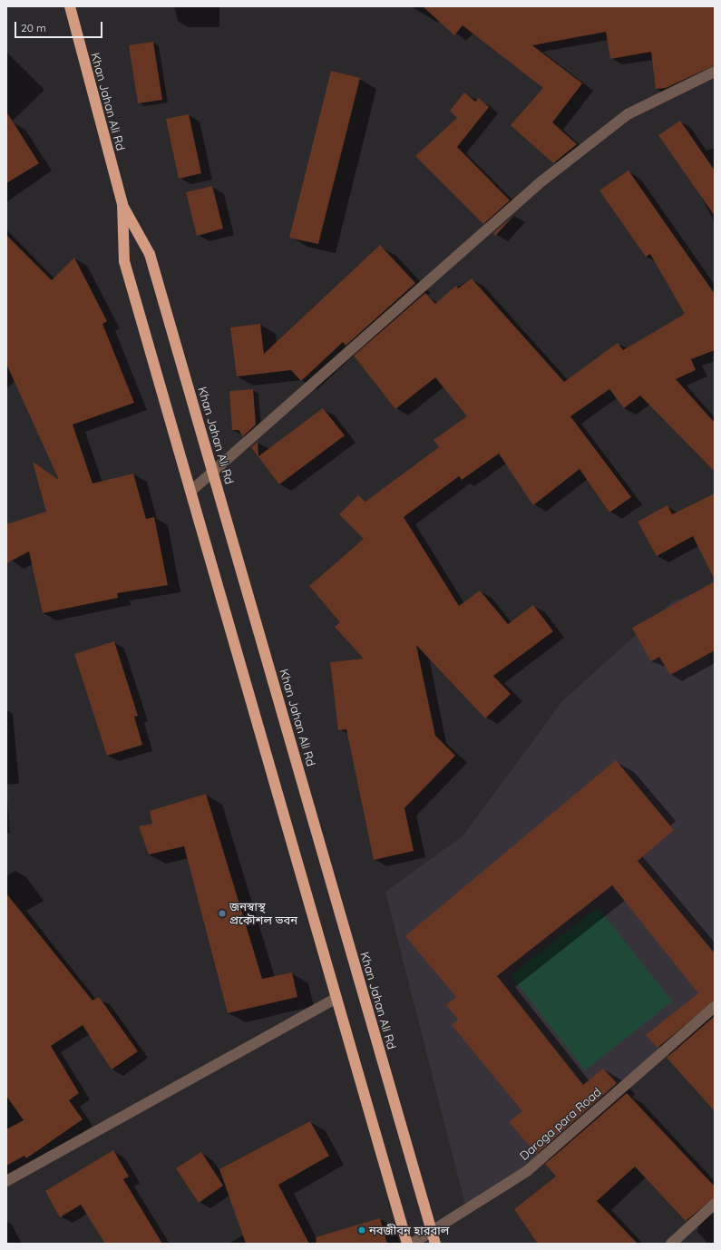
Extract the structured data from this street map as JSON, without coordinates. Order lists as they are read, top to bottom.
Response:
{
  "streets": {
    "highway": ["Khan Jahan Ali Rd"],
    "street": ["Daroga para Road"]
  },
  "crossings": [
    ["Khan Jahan Ali Rd", "Daroga para Road"]
  ],
  "places": ["জনস্বাস্থ প্রকৌশল ভবন", "নবজীবন হারবাল"],
  "scale_bar": "20 m"
}
